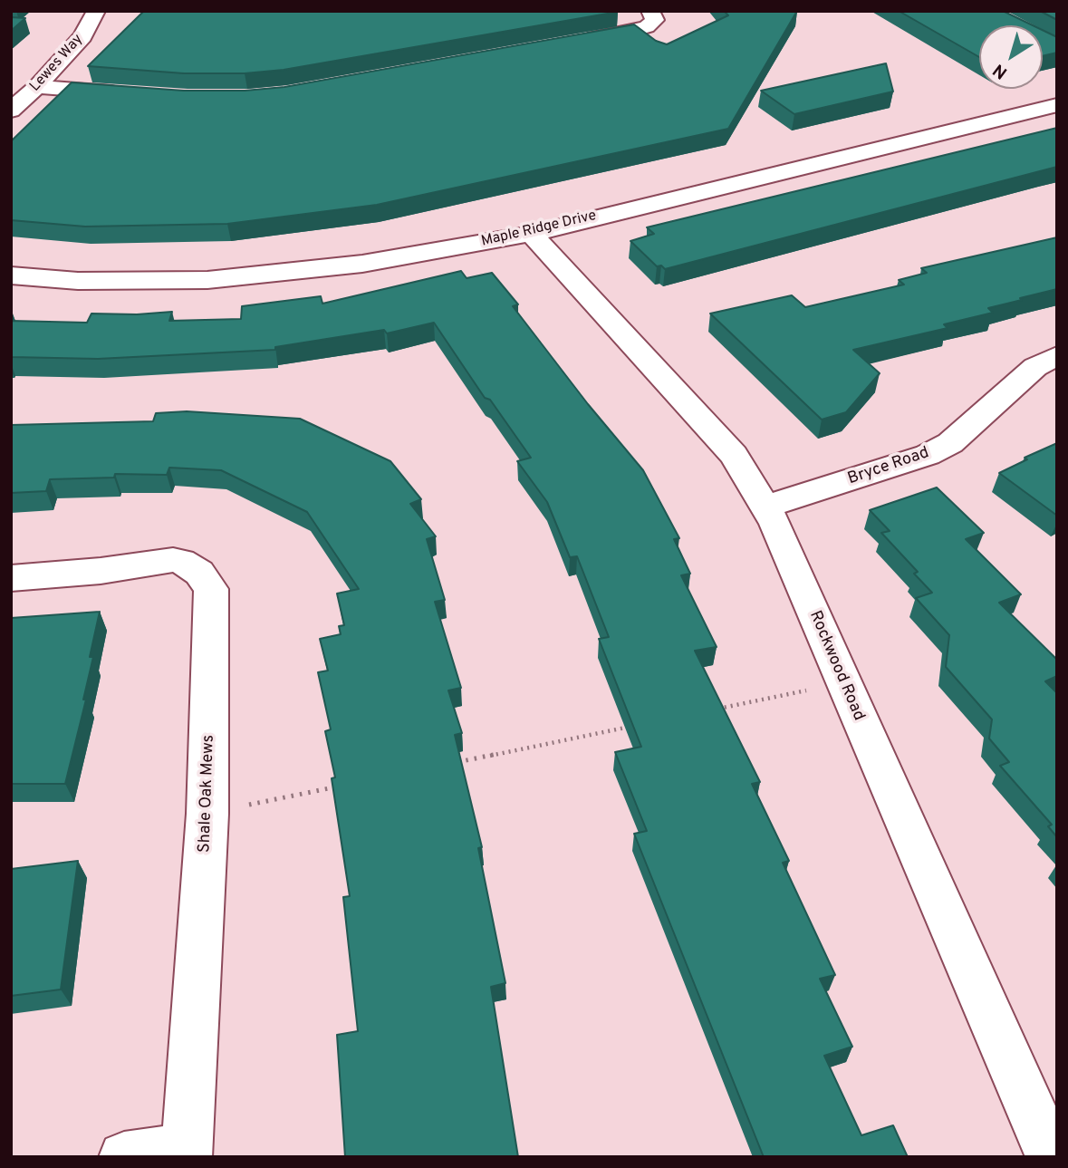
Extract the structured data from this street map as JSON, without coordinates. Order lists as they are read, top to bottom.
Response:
{
  "streets": {
    "street": [
      "Lewes Way",
      "Maple Ridge Drive",
      "Bryce Road",
      "Rockwood Road",
      "Shale Oak Mews"
    ]
  },
  "crossings": [
    ["Maple Ridge Drive", "Rockwood Road"],
    ["Bryce Road", "Rockwood Road"]
  ],
  "north": "bottom left"
}
